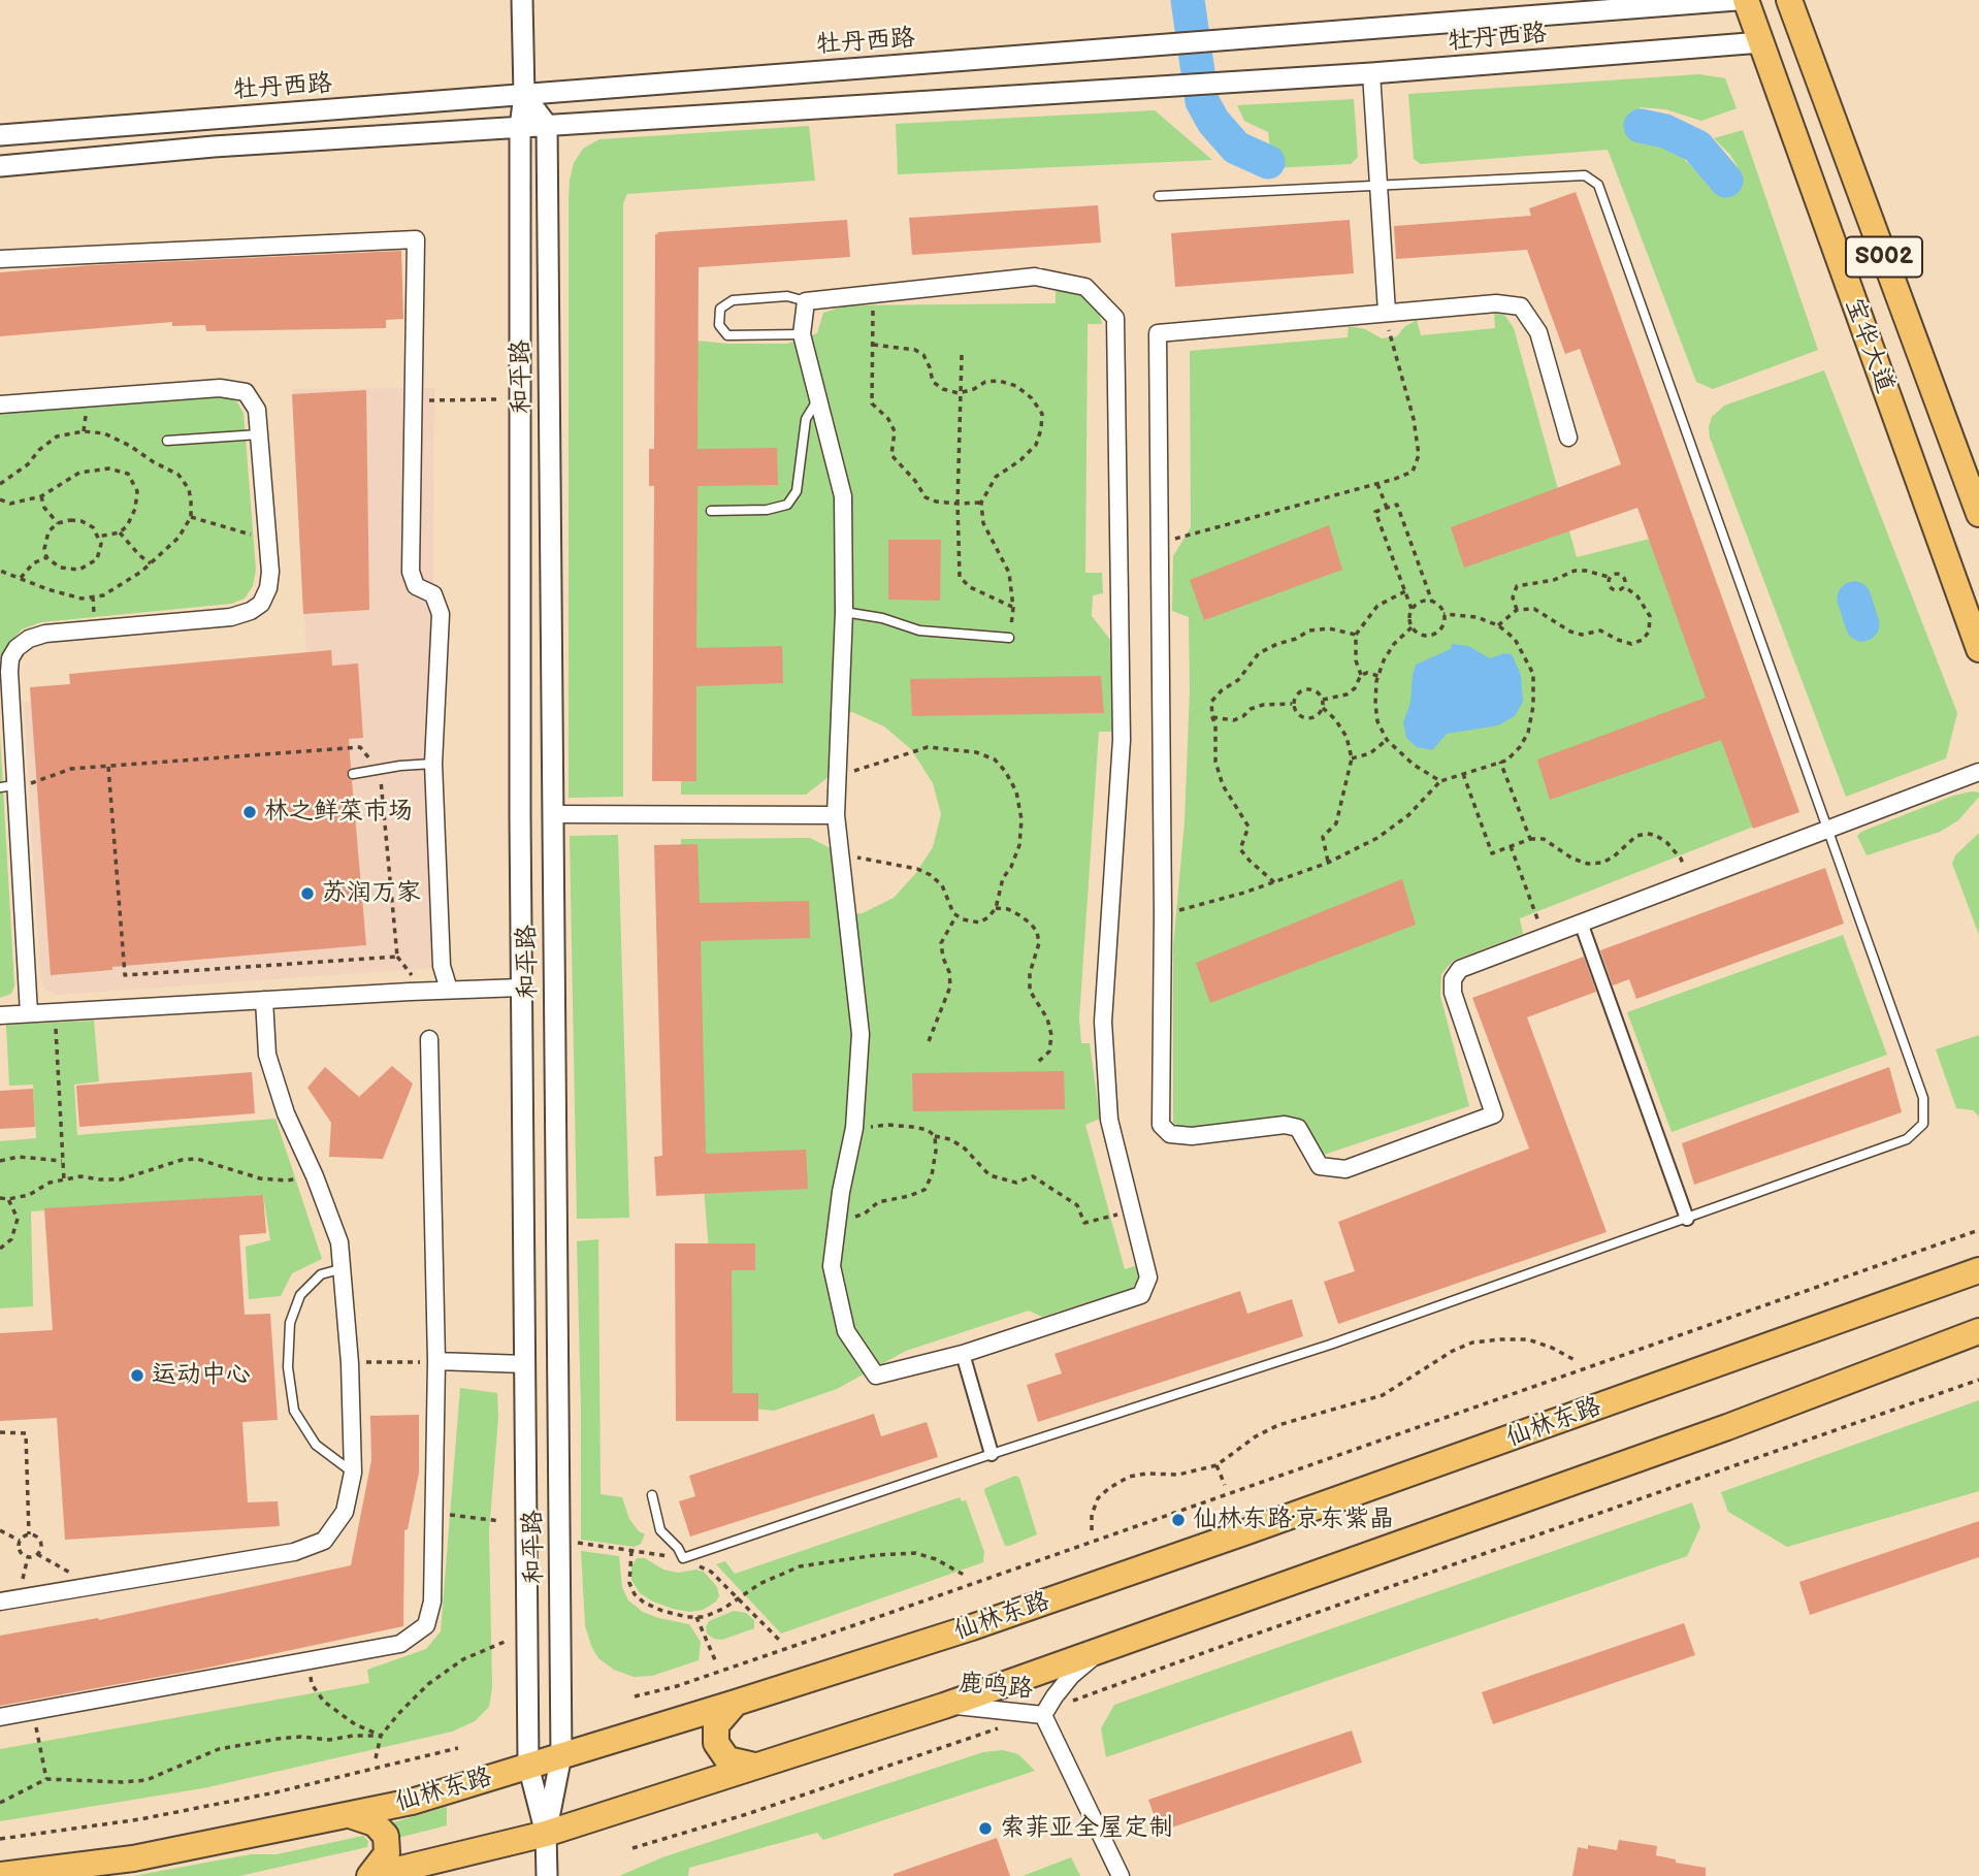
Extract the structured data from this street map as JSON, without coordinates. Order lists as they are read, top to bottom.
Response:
{
  "streets": {
    "main road": ["S002", "宝华大道", "仙林东路"],
    "street": ["牡丹西路", "和平路", "鹿鸣路"]
  },
  "crossings": [
    ["牡丹西路", "宝华大道"],
    ["牡丹西路", "和平路"],
    ["和平路", "仙林东路"]
  ],
  "places": [
    "林之鲜菜市场",
    "苏润万家",
    "运动中心",
    "仙林东路·京东紫晶",
    "索菲亚全屋定制"
  ]
}
